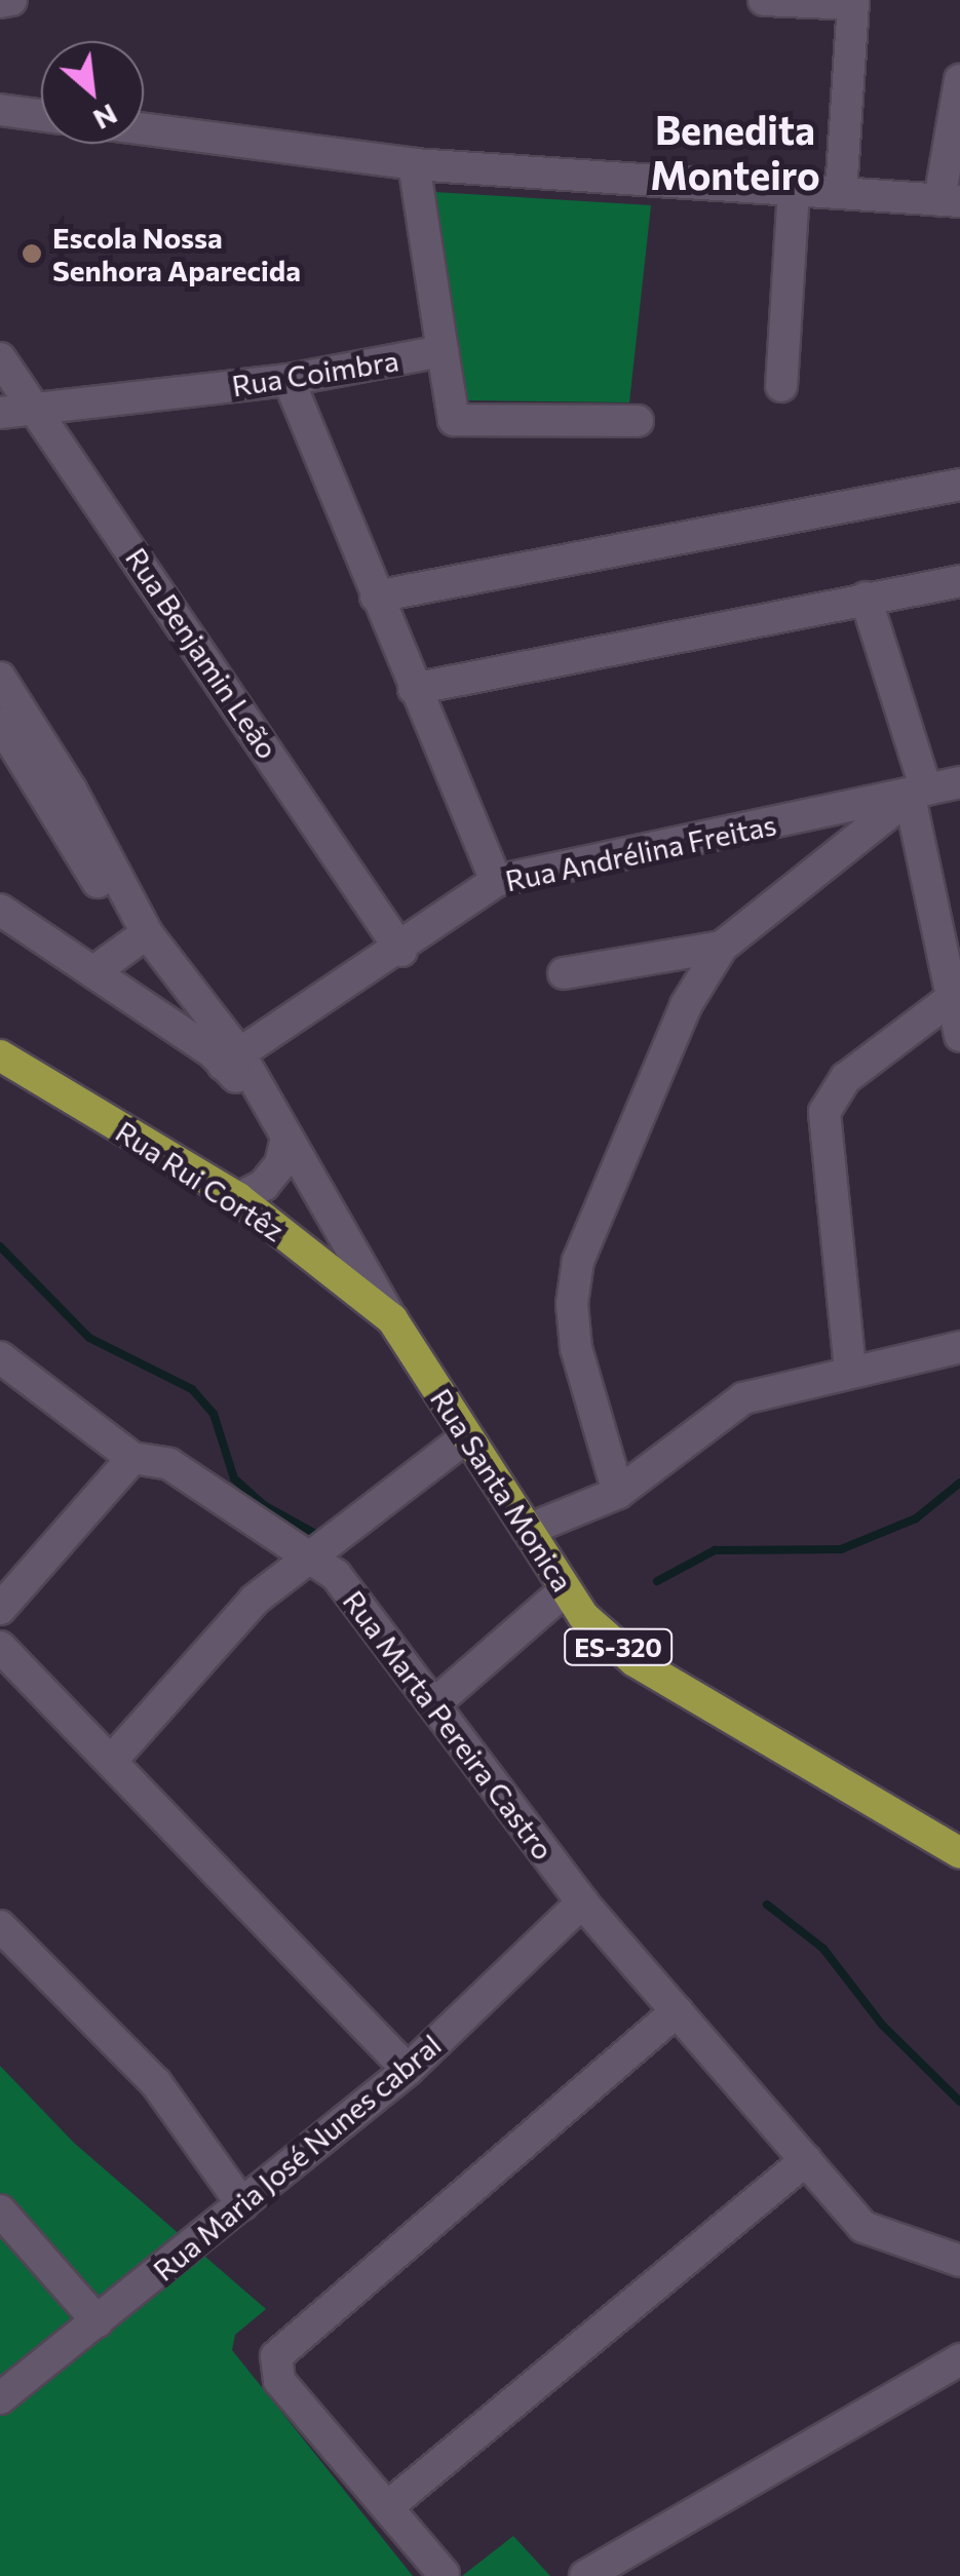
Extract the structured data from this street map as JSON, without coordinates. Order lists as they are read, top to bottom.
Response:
{
  "streets": {
    "main road": ["Rua Rui Cortêz", "Rua Santa Monica", "ES-320"],
    "street": [
      "Rua Coimbra",
      "Rua Benjamin Leão",
      "Rua Andrélina Freitas",
      "Rua Marta Pereira Castro",
      "Rua Maria José Nunes cabral"
    ]
  },
  "crossings": [
    ["Rua Coimbra", "Rua Benjamin Leão"],
    ["Rua Benjamin Leão", "Rua Andrélina Freitas"],
    ["Rua Andrélina Freitas", "Rua Santa Monica"],
    ["Rua Rui Cortêz", "Rua Santa Monica"],
    ["Rua Marta Pereira Castro", "Rua Maria José Nunes cabral"]
  ],
  "districts": ["Benedita Monteiro"],
  "places": ["Escola Nossa Senhora Aparecida"],
  "north": "bottom right"
}
